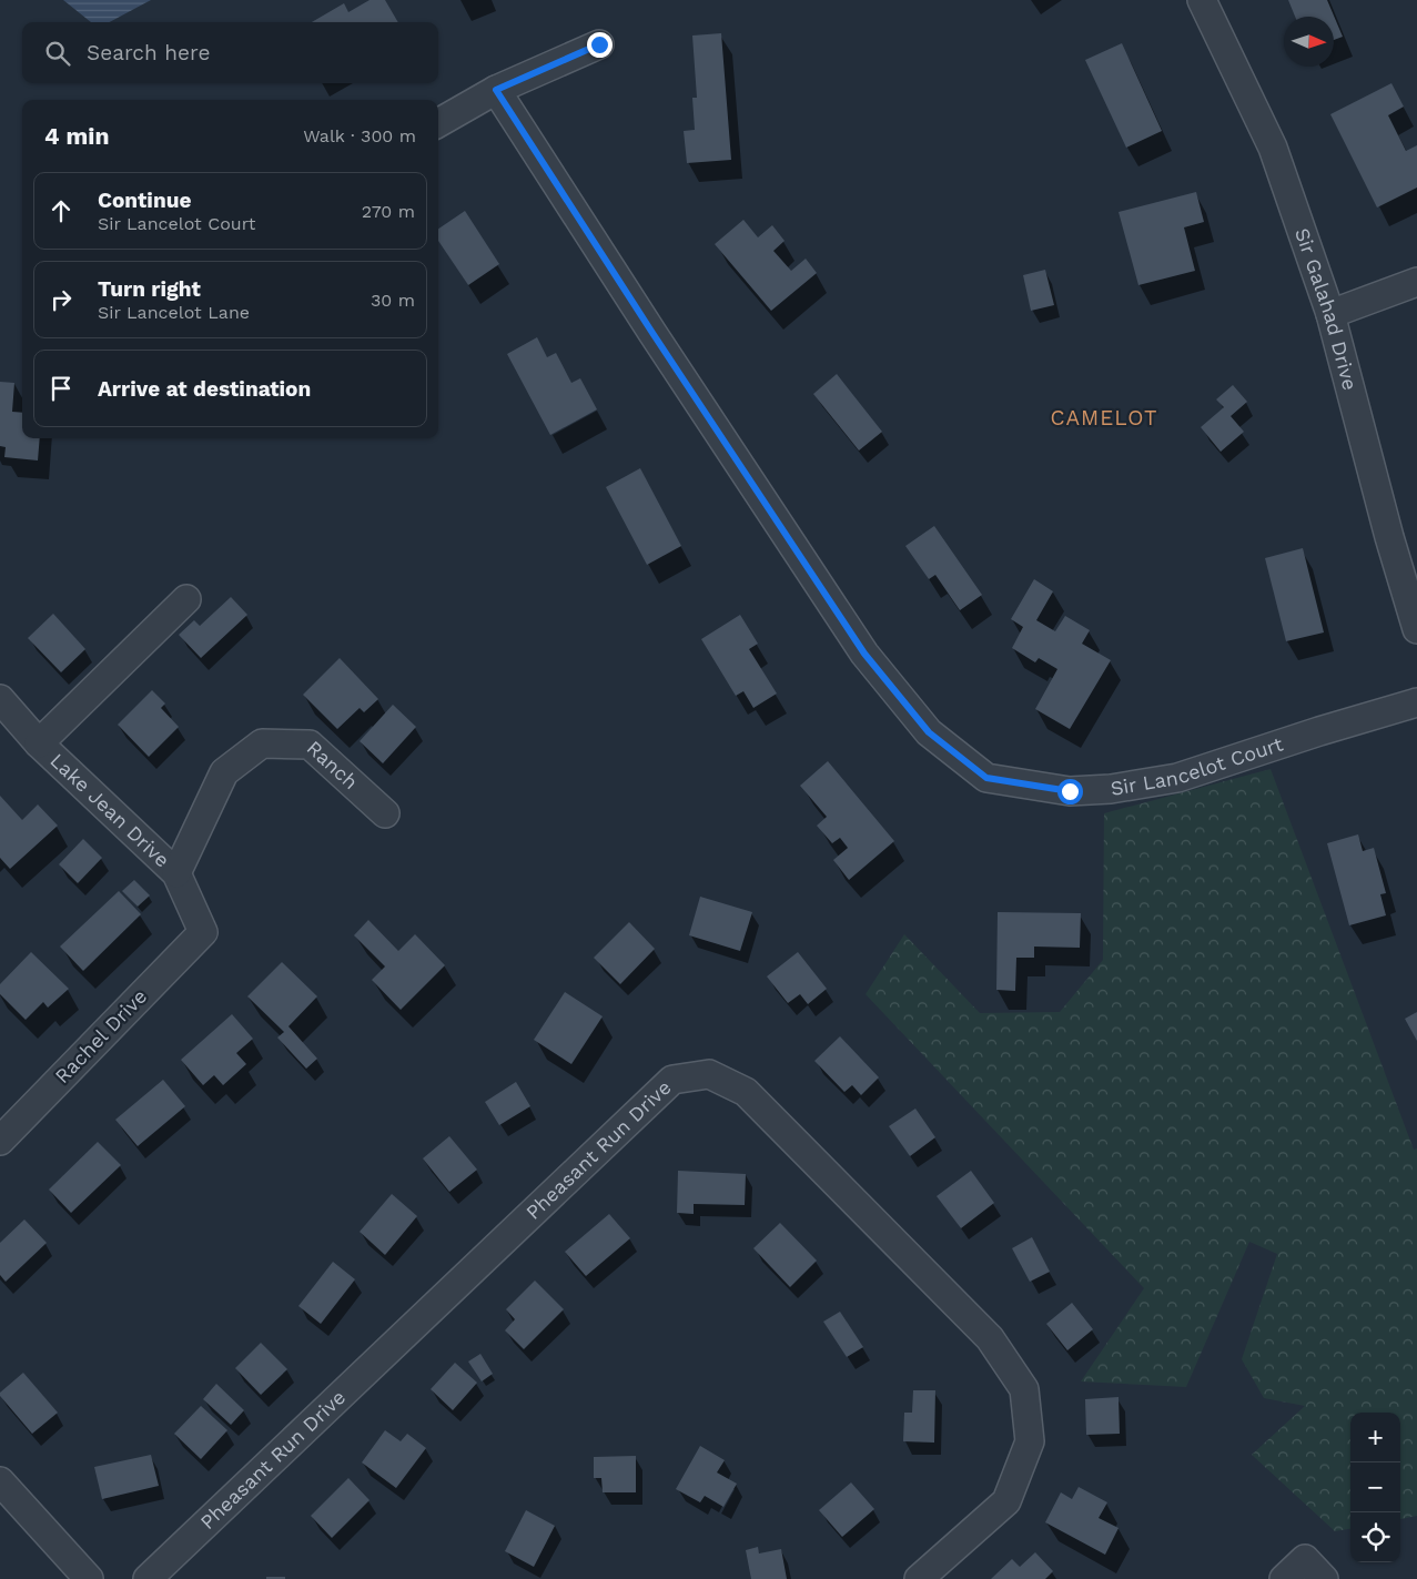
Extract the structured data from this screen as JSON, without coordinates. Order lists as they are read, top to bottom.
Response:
{
  "streets": {
    "street": [
      "Sir Galahad Drive",
      "Sir Lancelot Court",
      "Ranch",
      "Lake Jean Drive",
      "Rachel Drive",
      "Pheasant Run Drive"
    ]
  },
  "crossings": [
    ["Ranch", "Lake Jean Drive"],
    ["Lake Jean Drive", "Rachel Drive"]
  ],
  "districts": ["CAMELOT"],
  "north": "right",
  "page": {
    "search": "Search here",
    "heading": ["4 min", "Walk · 300 m"],
    "list": [
      ["Continue", "Sir Lancelot Court", "270 m"],
      ["Turn right", "Sir Lancelot Lane", "30 m"],
      "Arrive at destination"
    ],
    "map_buttons": ["+", "−"]
  }
}
